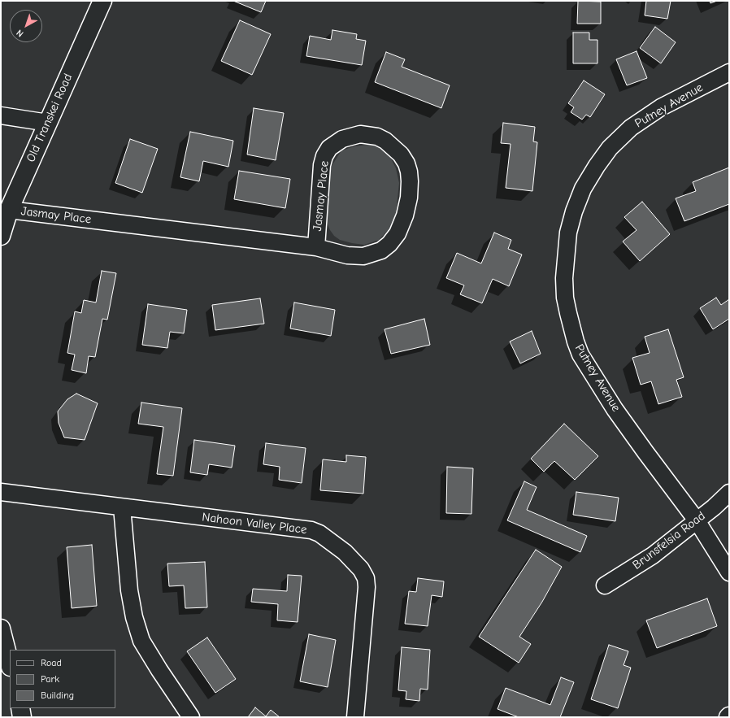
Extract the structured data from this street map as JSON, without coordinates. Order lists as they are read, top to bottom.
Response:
{
  "streets": {
    "main road": ["Old Transkei Road"],
    "street": [
      "Putney Avenue",
      "Jasmay Place",
      "Nahoon Valley Place",
      "Brunsfelsia Road"
    ]
  },
  "crossings": [
    ["Putney Avenue", "Brunsfelsia Road"],
    ["Old Transkei Road", "Jasmay Place"]
  ],
  "legend": ["Road", "Park", "Building"],
  "north": "bottom left"
}
